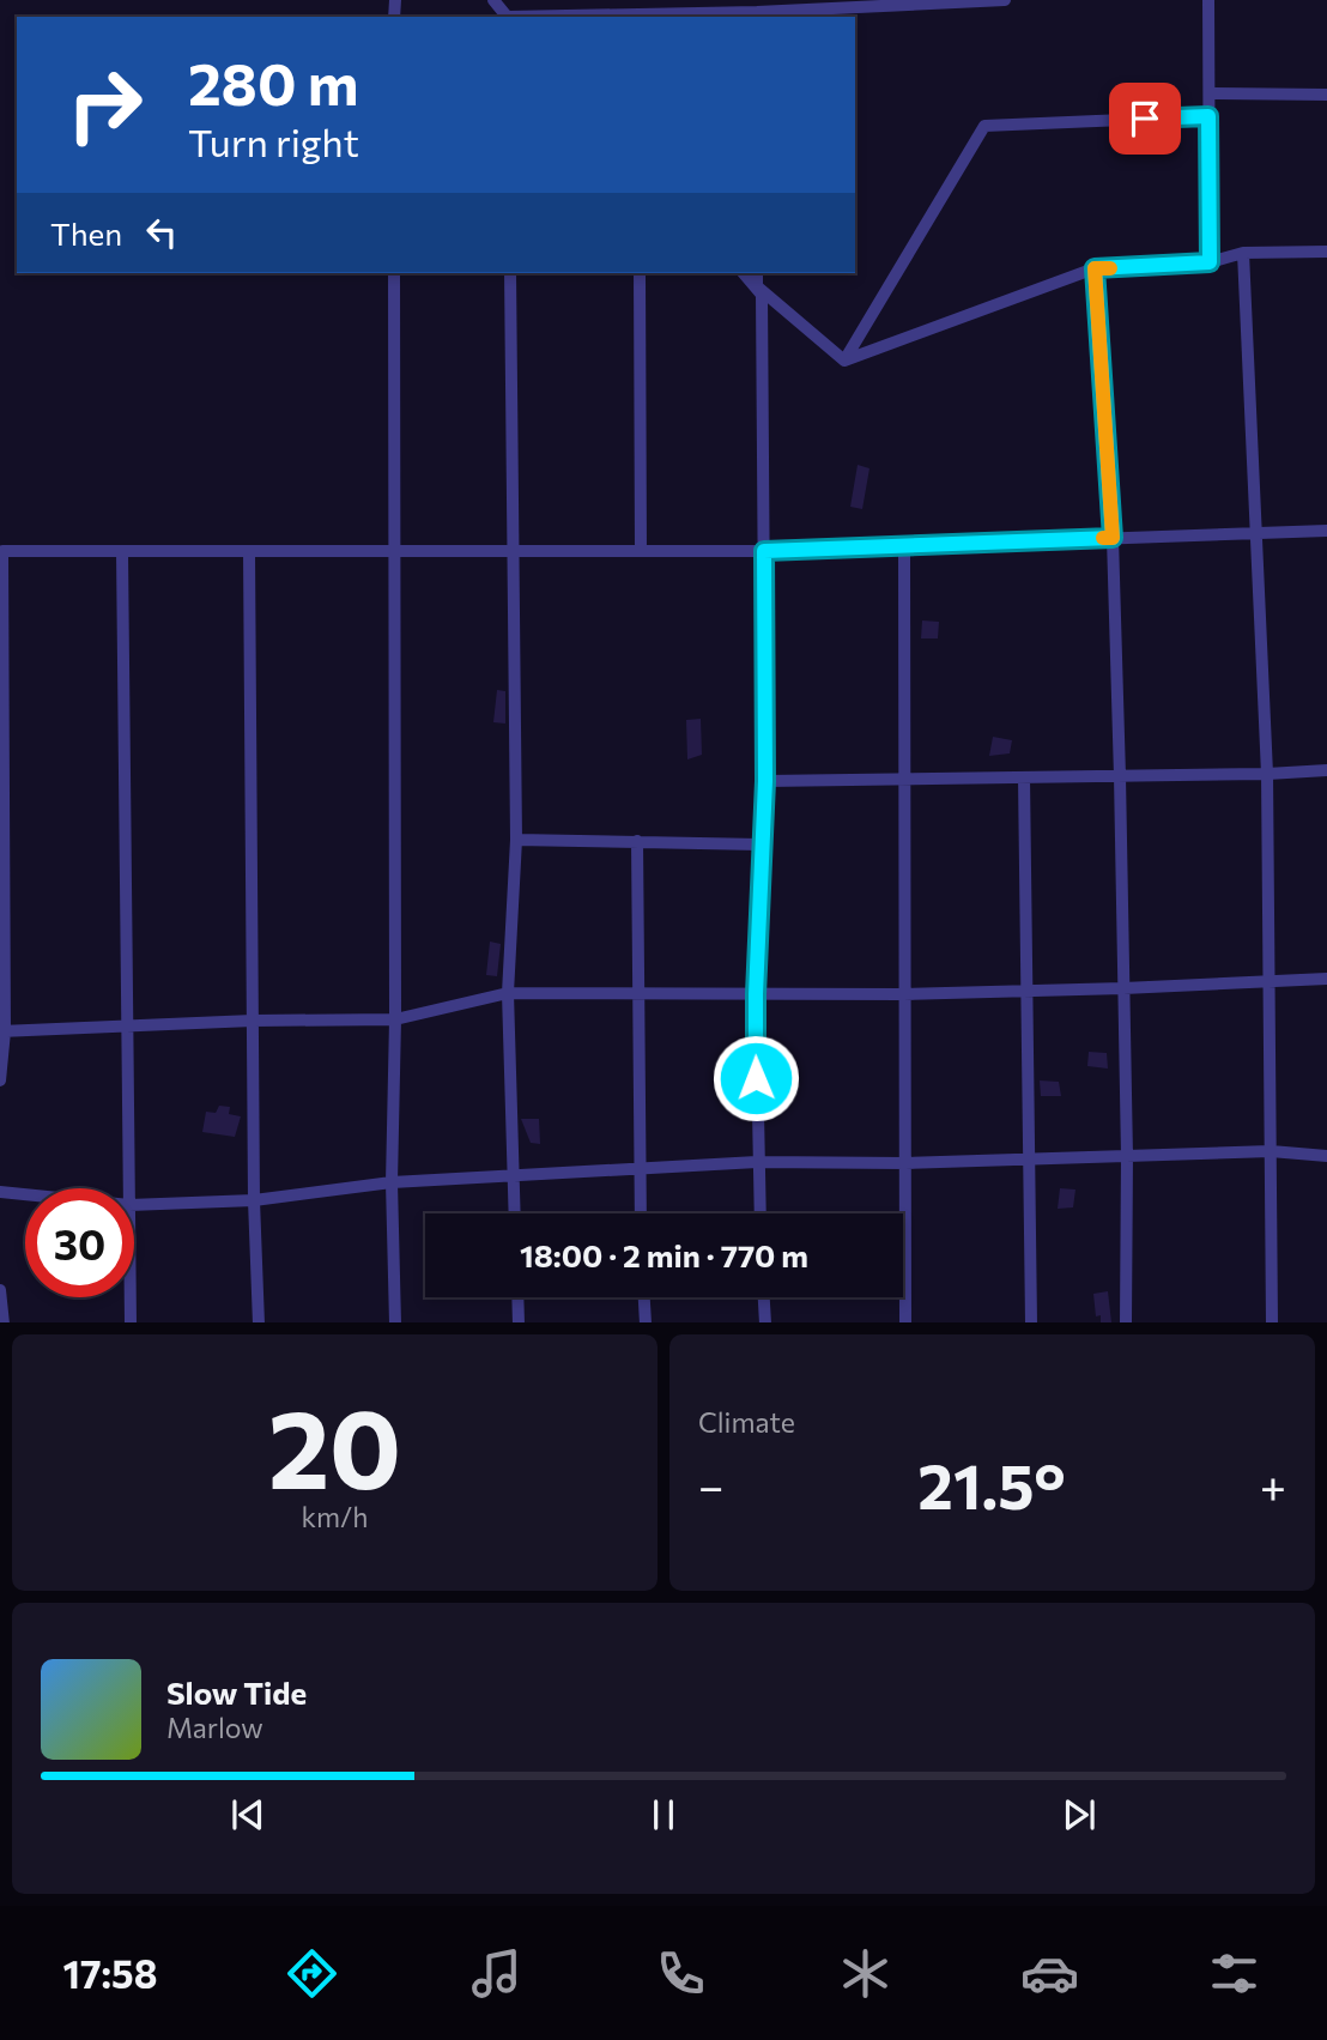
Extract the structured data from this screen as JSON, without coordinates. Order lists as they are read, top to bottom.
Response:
{
  "page": {
    "turn": ["280 m", "Turn right"],
    "then": "Then",
    "limit": "30",
    "trip": "18:00 · 2 min · 770 m",
    "tile": [
      ["20", "km/h"],
      "Climate"
    ],
    "heat": ["−", "21.5°", "+"],
    "song": ["Slow Tide", "Marlow"],
    "tabs": "17:58"
  }
}
